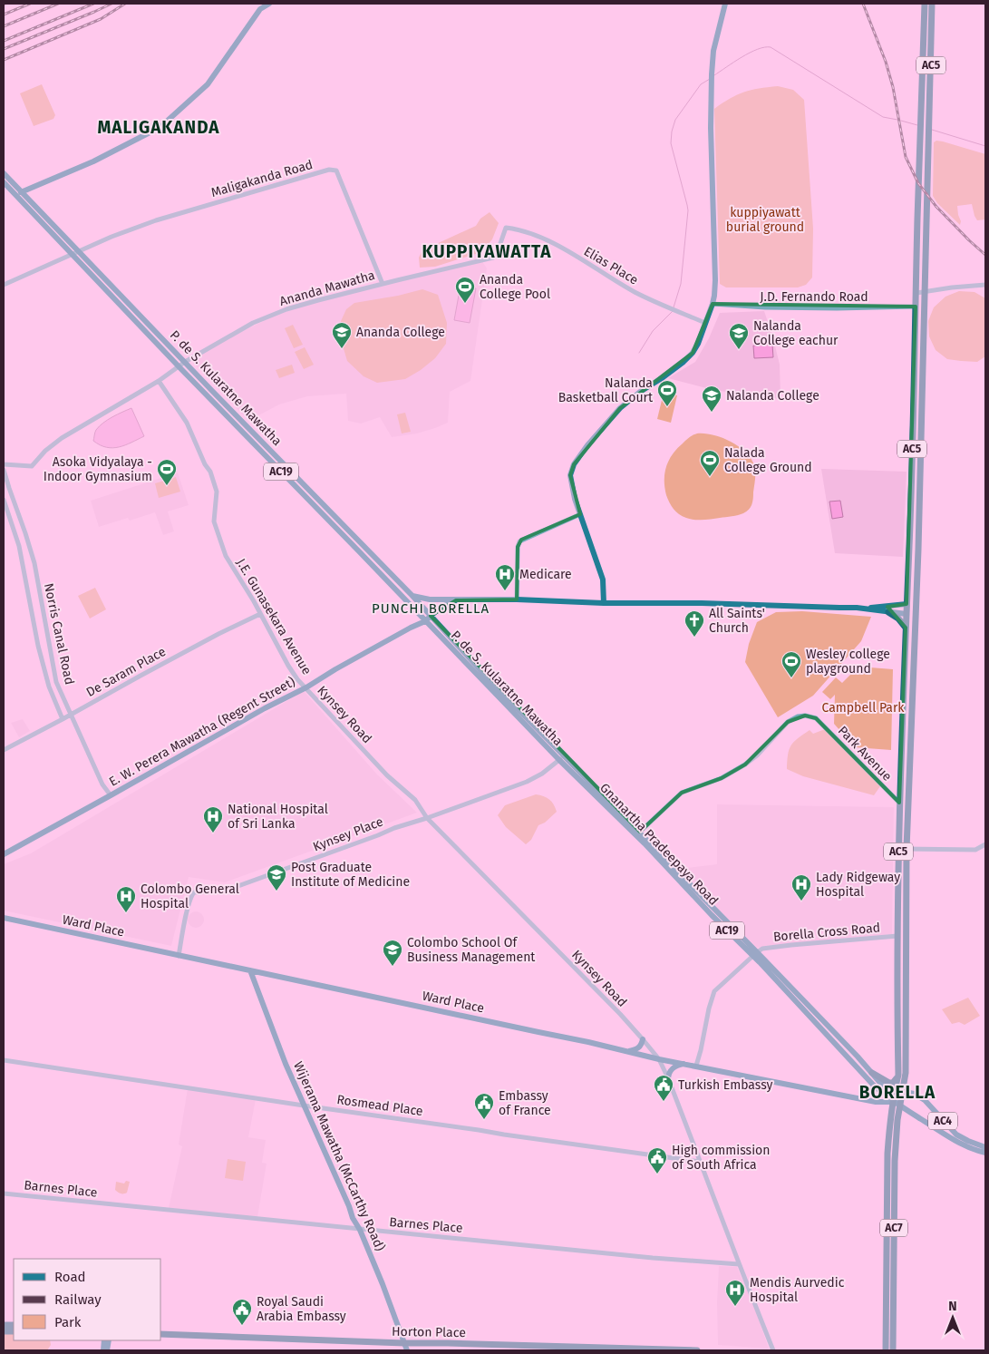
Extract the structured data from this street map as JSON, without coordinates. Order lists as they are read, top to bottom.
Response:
{
  "streets": {
    "highway": ["AC5", "AC7", "Horton Place"],
    "main road": [
      "P. de S. Kularatne Mawatha",
      "AC19",
      "E. W. Perera Mawatha (Regent Street)",
      "Gnanartha Pradeepaya Road",
      "Ward Place",
      "AC4",
      "Wijerama Mawatha (McCarthy Road)"
    ],
    "street": [
      "Maligakanda Road",
      "Elias Place",
      "Ananda Mawatha",
      "J.D. Fernando Road",
      "J.E. Gunasekara Avenue",
      "Norris Canal Road",
      "De Saram Place",
      "Kynsey Road",
      "Park Avenue",
      "Kynsey Place",
      "Borella Cross Road",
      "Rosmead Place",
      "Barnes Place"
    ]
  },
  "crossings": [
    ["AC5", "J.D. Fernando Road"],
    ["AC5", "Park Avenue"],
    ["AC5", "Gnanartha Pradeepaya Road"],
    ["AC5", "Borella Cross Road"],
    ["AC5", "AC4"],
    ["Maligakanda Road", "Ananda Mawatha"],
    ["Maligakanda Road", "P. de S. Kularatne Mawatha"],
    ["Elias Place", "Ananda Mawatha"],
    ["Ananda Mawatha", "P. de S. Kularatne Mawatha"],
    ["Ananda Mawatha", "J.E. Gunasekara Avenue"],
    ["P. de S. Kularatne Mawatha", "E. W. Perera Mawatha (Regent Street)"],
    ["P. de S. Kularatne Mawatha", "Kynsey Place"],
    ["P. de S. Kularatne Mawatha", "Gnanartha Pradeepaya Road"],
    ["J.E. Gunasekara Avenue", "De Saram Place"],
    ["J.E. Gunasekara Avenue", "Kynsey Road"],
    ["J.E. Gunasekara Avenue", "E. W. Perera Mawatha (Regent Street)"],
    ["Norris Canal Road", "De Saram Place"],
    ["Norris Canal Road", "E. W. Perera Mawatha (Regent Street)"],
    ["Kynsey Road", "E. W. Perera Mawatha (Regent Street)"],
    ["Kynsey Road", "Kynsey Place"],
    ["Kynsey Road", "Ward Place"],
    ["Kynsey Road", "Rosmead Place"],
    ["Kynsey Road", "Barnes Place"],
    ["Park Avenue", "Gnanartha Pradeepaya Road"],
    ["Kynsey Place", "Gnanartha Pradeepaya Road"],
    ["Kynsey Place", "Ward Place"],
    ["Gnanartha Pradeepaya Road", "Ward Place"],
    ["Gnanartha Pradeepaya Road", "Borella Cross Road"],
    ["Gnanartha Pradeepaya Road", "AC7"],
    ["Ward Place", "Borella Cross Road"],
    ["Ward Place", "Wijerama Mawatha (McCarthy Road)"],
    ["Ward Place", "AC7"],
    ["Rosmead Place", "Wijerama Mawatha (McCarthy Road)"],
    ["AC4", "AC7"],
    ["Wijerama Mawatha (McCarthy Road)", "Barnes Place"],
    ["Wijerama Mawatha (McCarthy Road)", "Horton Place"]
  ],
  "districts": [
    "MALIGAKANDA",
    "KUPPIYAWATTA",
    "PUNCHI BORELLA",
    "BORELLA"
  ],
  "parks": ["kuppiyawatt burial ground", "Campbell Park"],
  "places": {
    "sports": [
      "Ananda College Pool",
      "Nalanda Basketball Court",
      "Nalada College Ground",
      "Asoka Vidyalaya - Indoor Gymnasium",
      "Wesley college playground"
    ],
    "school or university": [
      "Ananda College",
      "Nalanda College eachur",
      "Nalanda College",
      "Post Graduate Institute of Medicine",
      "Colombo School Of Business Management"
    ],
    "hospital": [
      "Medicare",
      "National Hospital of Sri Lanka",
      "Lady Ridgeway Hospital",
      "Colombo General Hospital",
      "Mendis Aurvedic Hospital"
    ],
    "church": ["All Saints' Church"],
    "public building": [
      "Turkish Embassy",
      "Embassy of France",
      "High commission of South Africa",
      "Royal Saudi Arabia Embassy"
    ]
  },
  "legend": ["Road", "Railway", "Park"],
  "north": "top"
}
